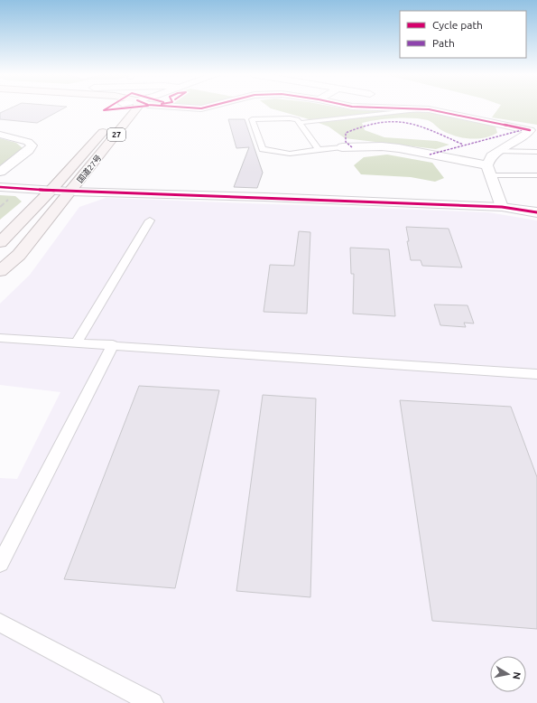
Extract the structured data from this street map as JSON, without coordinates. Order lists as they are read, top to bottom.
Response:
{
  "streets": {
    "highway": ["27", "国道27号"]
  },
  "legend": ["Cycle path", "Path"],
  "north": "right"
}
